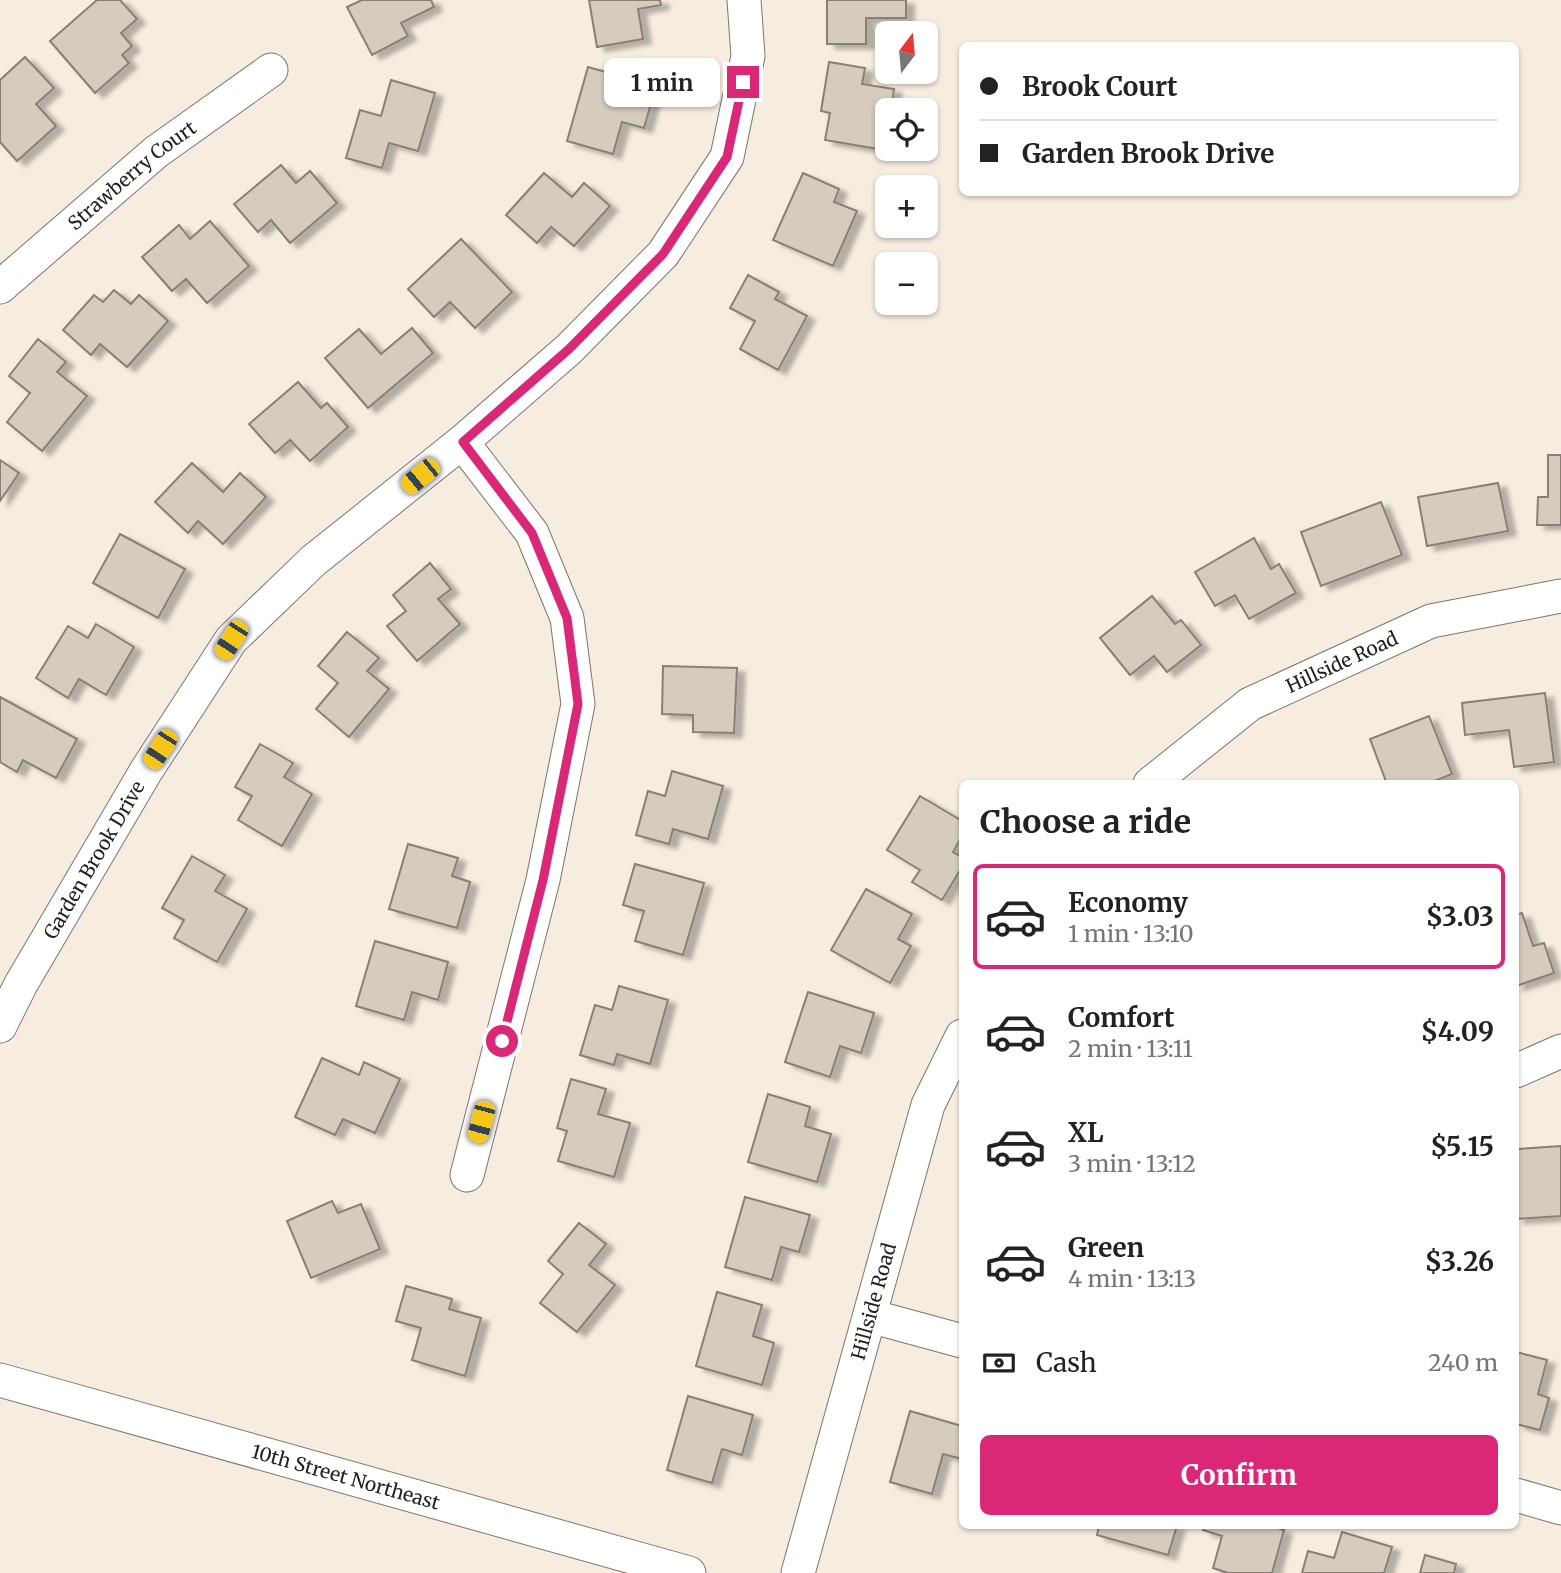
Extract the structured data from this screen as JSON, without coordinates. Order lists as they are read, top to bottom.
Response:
{
  "streets": {
    "street": [
      "Strawberry Court",
      "Hillside Road",
      "Garden Brook Drive",
      "10th Street Northeast"
    ]
  },
  "north": "top",
  "page": {
    "map_buttons": ["+", "−"],
    "banner": ["Brook Court", "Garden Brook Drive"],
    "bubble": "1 min",
    "heading": "Choose a ride",
    "list": [
      {
        "name": "Economy",
        "note": "1 min · 13:10",
        "value": "$3.03"
      },
      {
        "name": "Comfort",
        "note": "2 min · 13:11",
        "value": "$4.09"
      },
      {
        "name": "XL",
        "note": "3 min · 13:12",
        "value": "$5.15"
      },
      {
        "name": "Green",
        "note": "4 min · 13:13",
        "value": "$3.26"
      }
    ],
    "pay": ["Cash", "240 m"],
    "buttons": "Confirm"
  }
}
